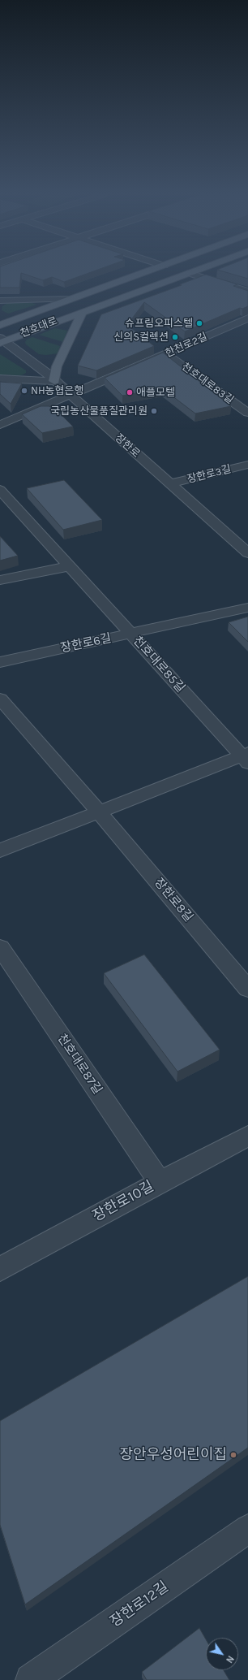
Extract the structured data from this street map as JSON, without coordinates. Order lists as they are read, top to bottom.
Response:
{
  "streets": {
    "main road": ["천호대로"],
    "street": [
      "한천로2길",
      "천호대로83길",
      "장한로",
      "장한로3길",
      "장한로6길",
      "천호대로85길",
      "장한로8길",
      "천호대로87길",
      "장한로10길",
      "장한로12길"
    ]
  },
  "crossings": [
    ["천호대로", "장한로"],
    ["한천로2길", "천호대로83길"],
    ["한천로2길", "장한로"],
    ["장한로", "장한로3길"],
    ["장한로6길", "천호대로85길"],
    ["천호대로87길", "장한로10길"]
  ],
  "places": [
    "슈프림오피스텔",
    "신의S컬렉션",
    "NH농협은행",
    "애플모텔",
    "국립농산물품질관리원",
    "장안우성어린이집"
  ],
  "north": "bottom right"
}
